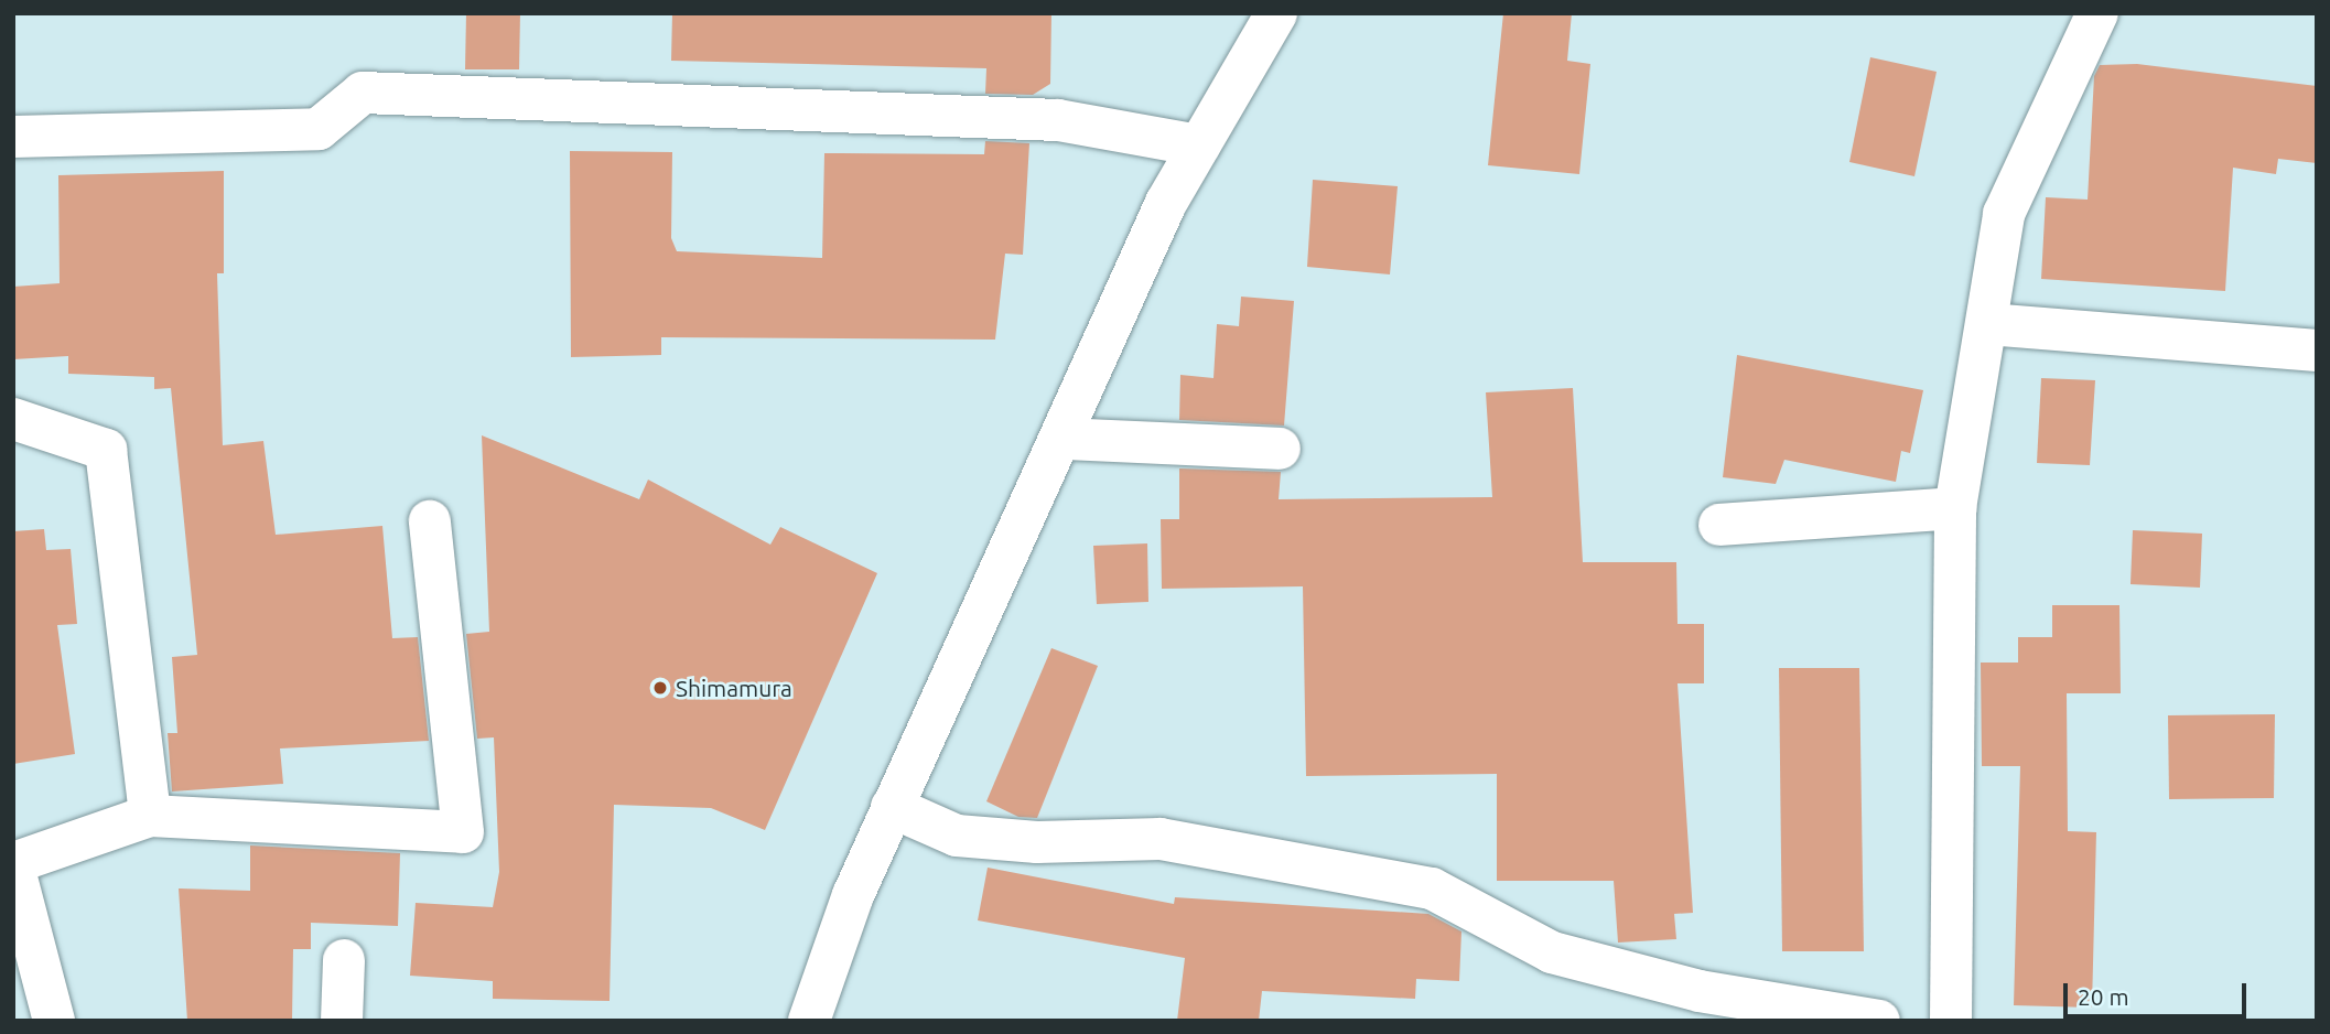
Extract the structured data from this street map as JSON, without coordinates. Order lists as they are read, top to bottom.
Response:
{
  "places": ["Shimamura"],
  "scale_bar": "20 m"
}
